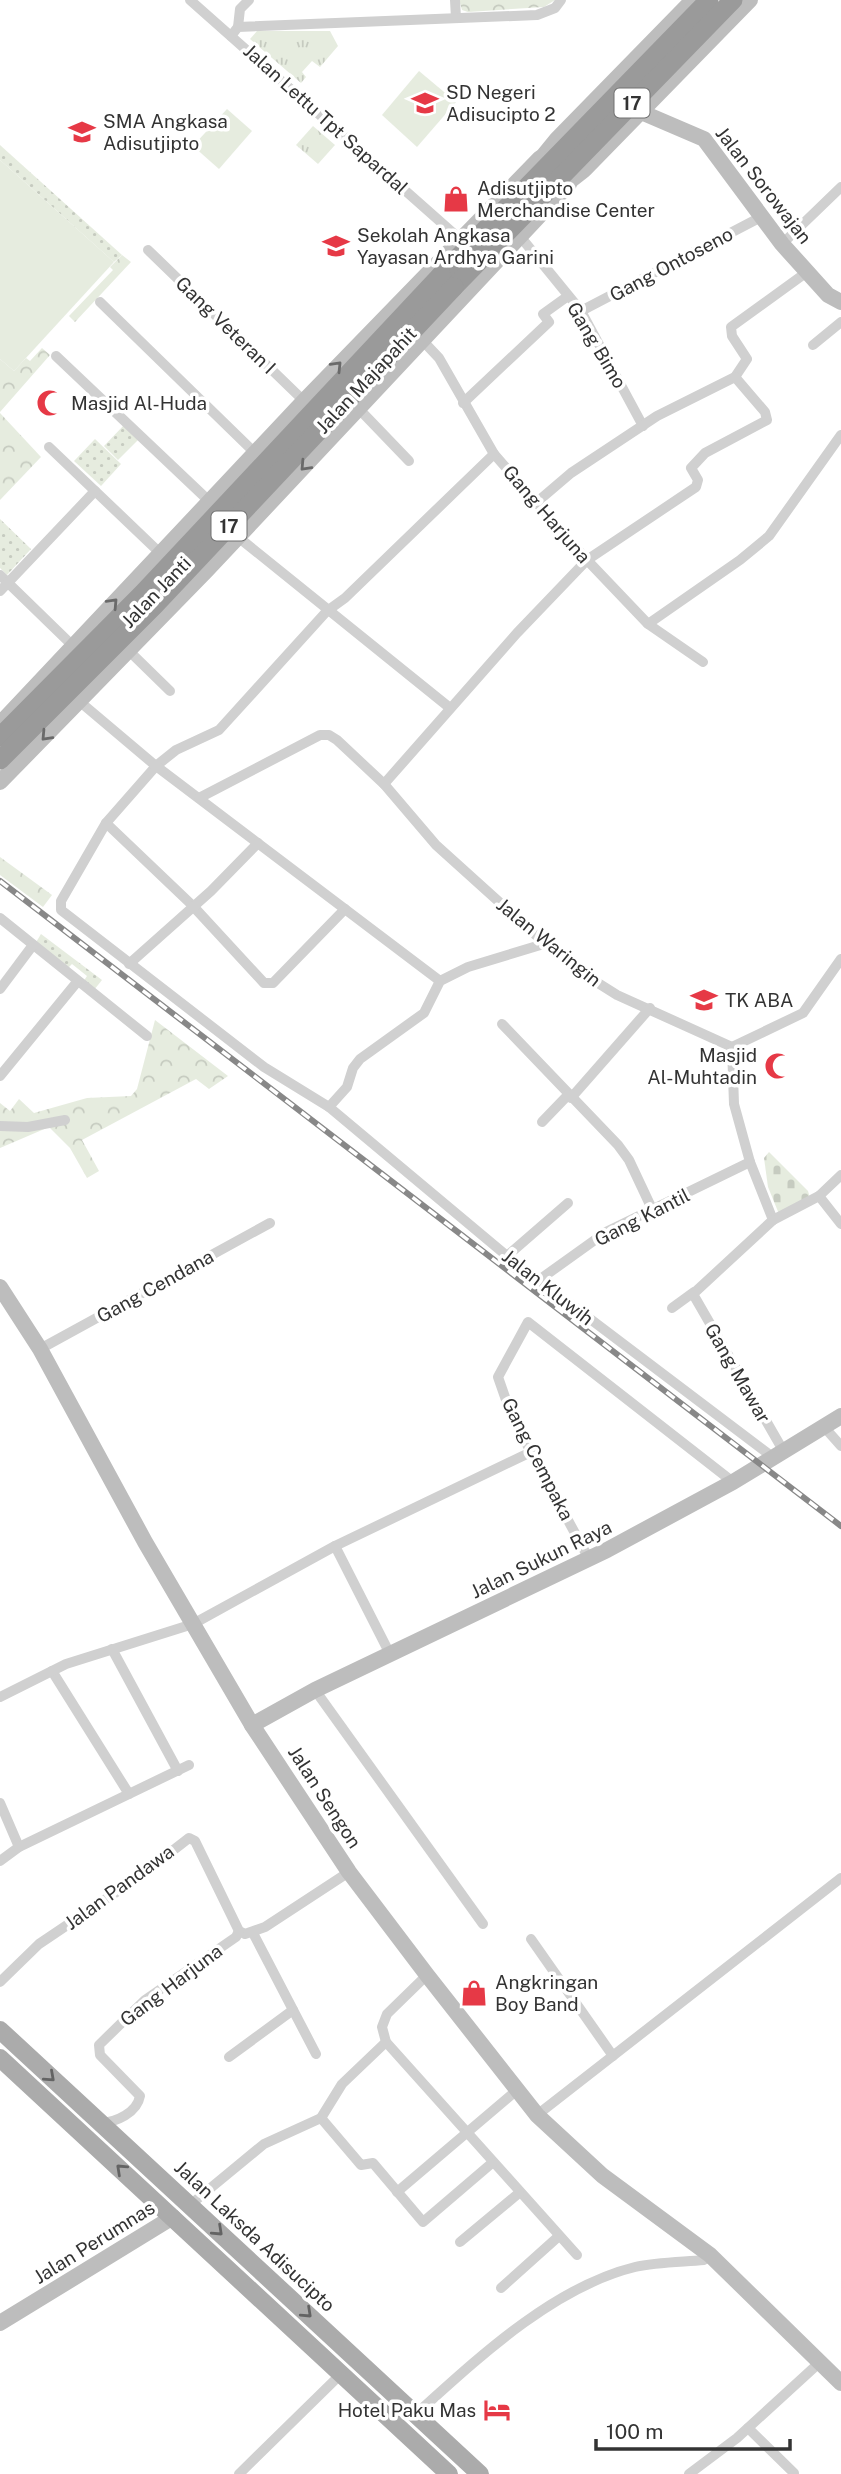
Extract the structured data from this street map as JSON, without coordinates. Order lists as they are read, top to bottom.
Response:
{
  "streets": {
    "highway": ["17", "Jalan Majapahit"],
    "main road": ["Jalan Laksda Adisucipto"],
    "street": [
      "Jalan Lettu Tpt Sapardal",
      "Jalan Sorowajan",
      "Gang Ontoseno",
      "Gang Veteran I",
      "Gang Bimo",
      "Gang Harjuna",
      "Jalan Janti",
      "Jalan Waringin",
      "Gang Kantil",
      "Gang Cendana",
      "Jalan Kluwih",
      "Gang Mawar",
      "Gang Cempaka",
      "Jalan Sukun Raya",
      "Jalan Sengon",
      "Jalan Pandawa",
      "Jalan Perumnas"
    ]
  },
  "crossings": [
    ["Jalan Lettu Tpt Sapardal", "Jalan Janti"],
    ["Jalan Sorowajan", "Gang Ontoseno"],
    ["Gang Ontoseno", "Gang Bimo"],
    ["Gang Veteran I", "Jalan Janti"],
    ["Gang Bimo", "Jalan Janti"],
    ["Jalan Majapahit", "Jalan Janti"],
    ["Gang Harjuna", "Jalan Janti"],
    ["Gang Harjuna", "Jalan Pandawa"],
    ["Gang Harjuna", "Jalan Laksda Adisucipto"],
    ["Gang Kantil", "Jalan Kluwih"],
    ["Gang Cendana", "Jalan Sengon"],
    ["Jalan Kluwih", "Gang Mawar"],
    ["Jalan Kluwih", "Jalan Sukun Raya"],
    ["Gang Mawar", "Jalan Sukun Raya"],
    ["Gang Cempaka", "Jalan Sukun Raya"],
    ["Jalan Sukun Raya", "Jalan Sengon"]
  ],
  "places": {
    "school or university": [
      "SD Negeri Adisucipto 2",
      "SMA Angkasa Adisutjipto",
      "Sekolah Angkasa Yayasan Ardhya Garini",
      "TK ABA"
    ],
    "shop": ["Adisutjipto Merchandise Center", "Angkringan Boy Band"],
    "mosque": ["Masjid Al-Huda", "Masjid Al-Muhtadin"],
    "hotel": ["Hotel Paku Mas"]
  },
  "scale_bar": "100 m"
}
